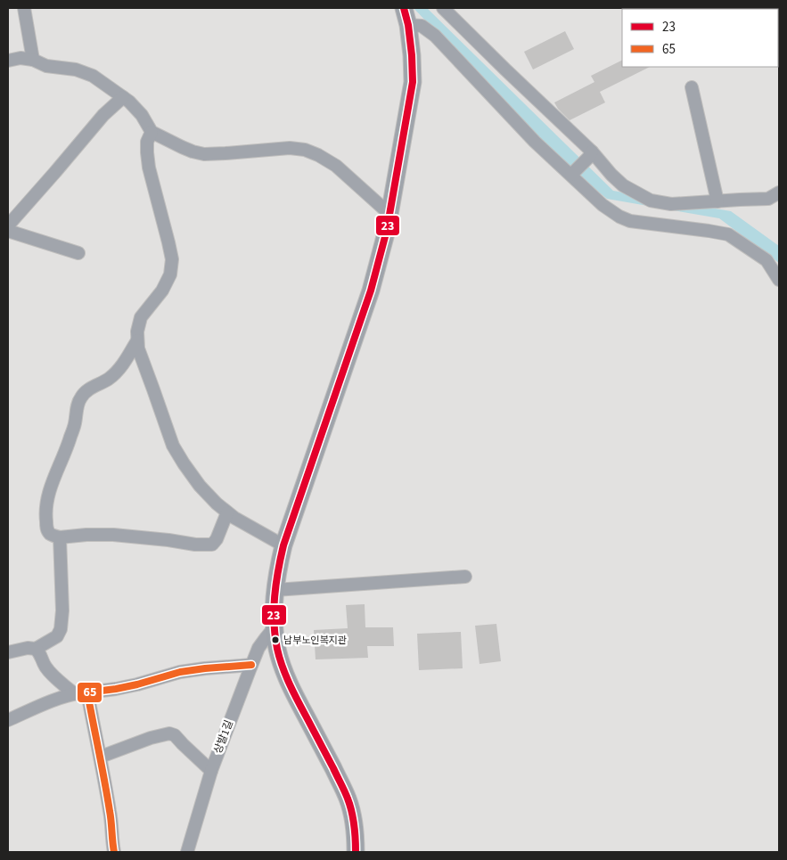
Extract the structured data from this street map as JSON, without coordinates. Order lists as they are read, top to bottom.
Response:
{
  "streets": {
    "street": ["상발1길"]
  },
  "places": ["남부노인복지관"],
  "lines": ["transit line 23", "transit line 65"],
  "legend": ["23", "65"]
}
